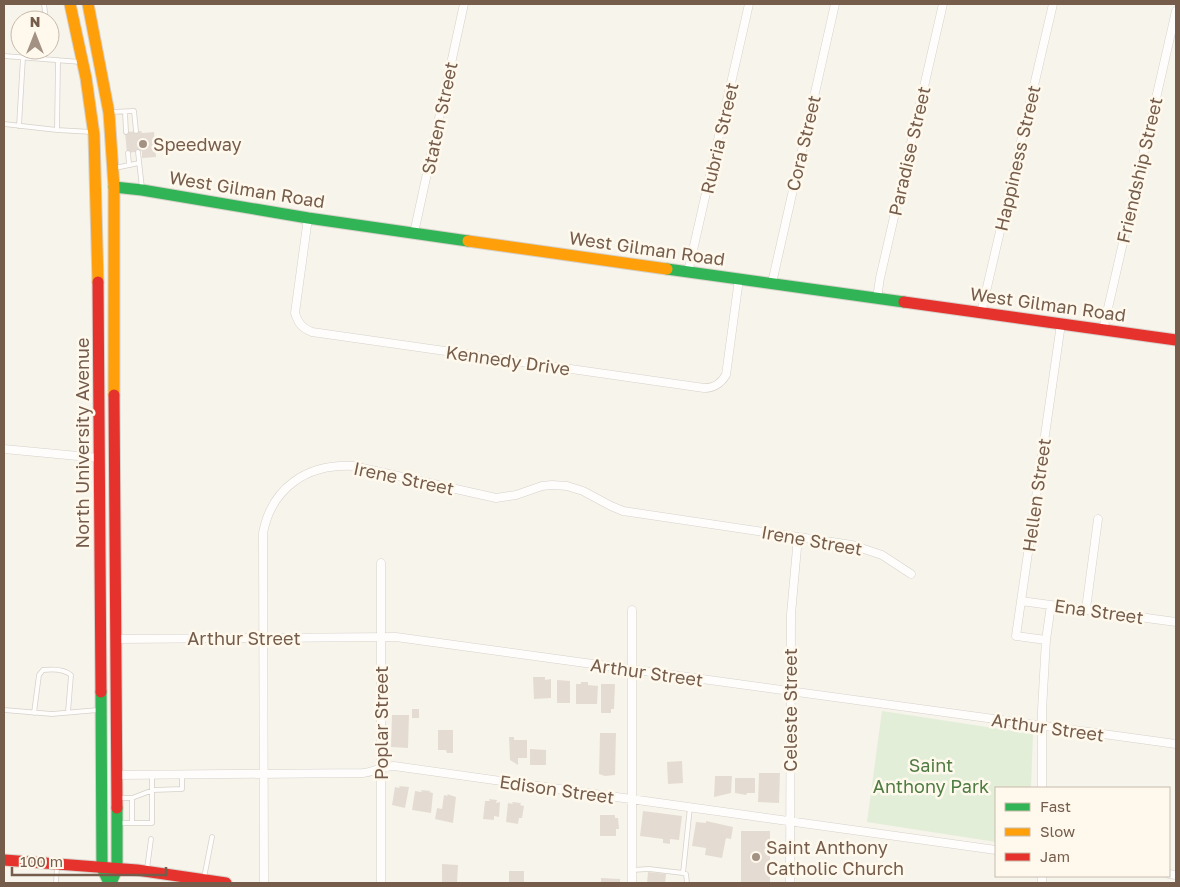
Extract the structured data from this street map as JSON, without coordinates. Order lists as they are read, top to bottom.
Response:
{
  "streets": {
    "main road": ["West Gilman Road", "North University Avenue"],
    "street": [
      "Staten Street",
      "Rubria Street",
      "Cora Street",
      "Paradise Street",
      "Happiness Street",
      "Friendship Street",
      "Kennedy Drive",
      "Irene Street",
      "Hellen Street",
      "Ena Street",
      "Arthur Street",
      "Celeste Street",
      "Poplar Street",
      "Edison Street"
    ]
  },
  "crossings": [
    ["Staten Street", "West Gilman Road"],
    ["Rubria Street", "West Gilman Road"],
    ["Cora Street", "West Gilman Road"],
    ["Paradise Street", "West Gilman Road"],
    ["Happiness Street", "West Gilman Road"],
    ["Friendship Street", "West Gilman Road"],
    ["West Gilman Road", "Kennedy Drive"],
    ["West Gilman Road", "North University Avenue"],
    ["West Gilman Road", "Hellen Street"],
    ["North University Avenue", "Arthur Street"],
    ["North University Avenue", "Edison Street"],
    ["Irene Street", "Arthur Street"],
    ["Irene Street", "Celeste Street"],
    ["Irene Street", "Edison Street"],
    ["Hellen Street", "Ena Street"],
    ["Arthur Street", "Celeste Street"],
    ["Arthur Street", "Poplar Street"],
    ["Celeste Street", "Edison Street"],
    ["Poplar Street", "Edison Street"]
  ],
  "parks": ["Saint Anthony Park"],
  "places": ["Speedway", "Saint Anthony Catholic Church"],
  "legend": ["Fast", "Slow", "Jam"],
  "scale_bar": "100 m",
  "north": "top"
}
